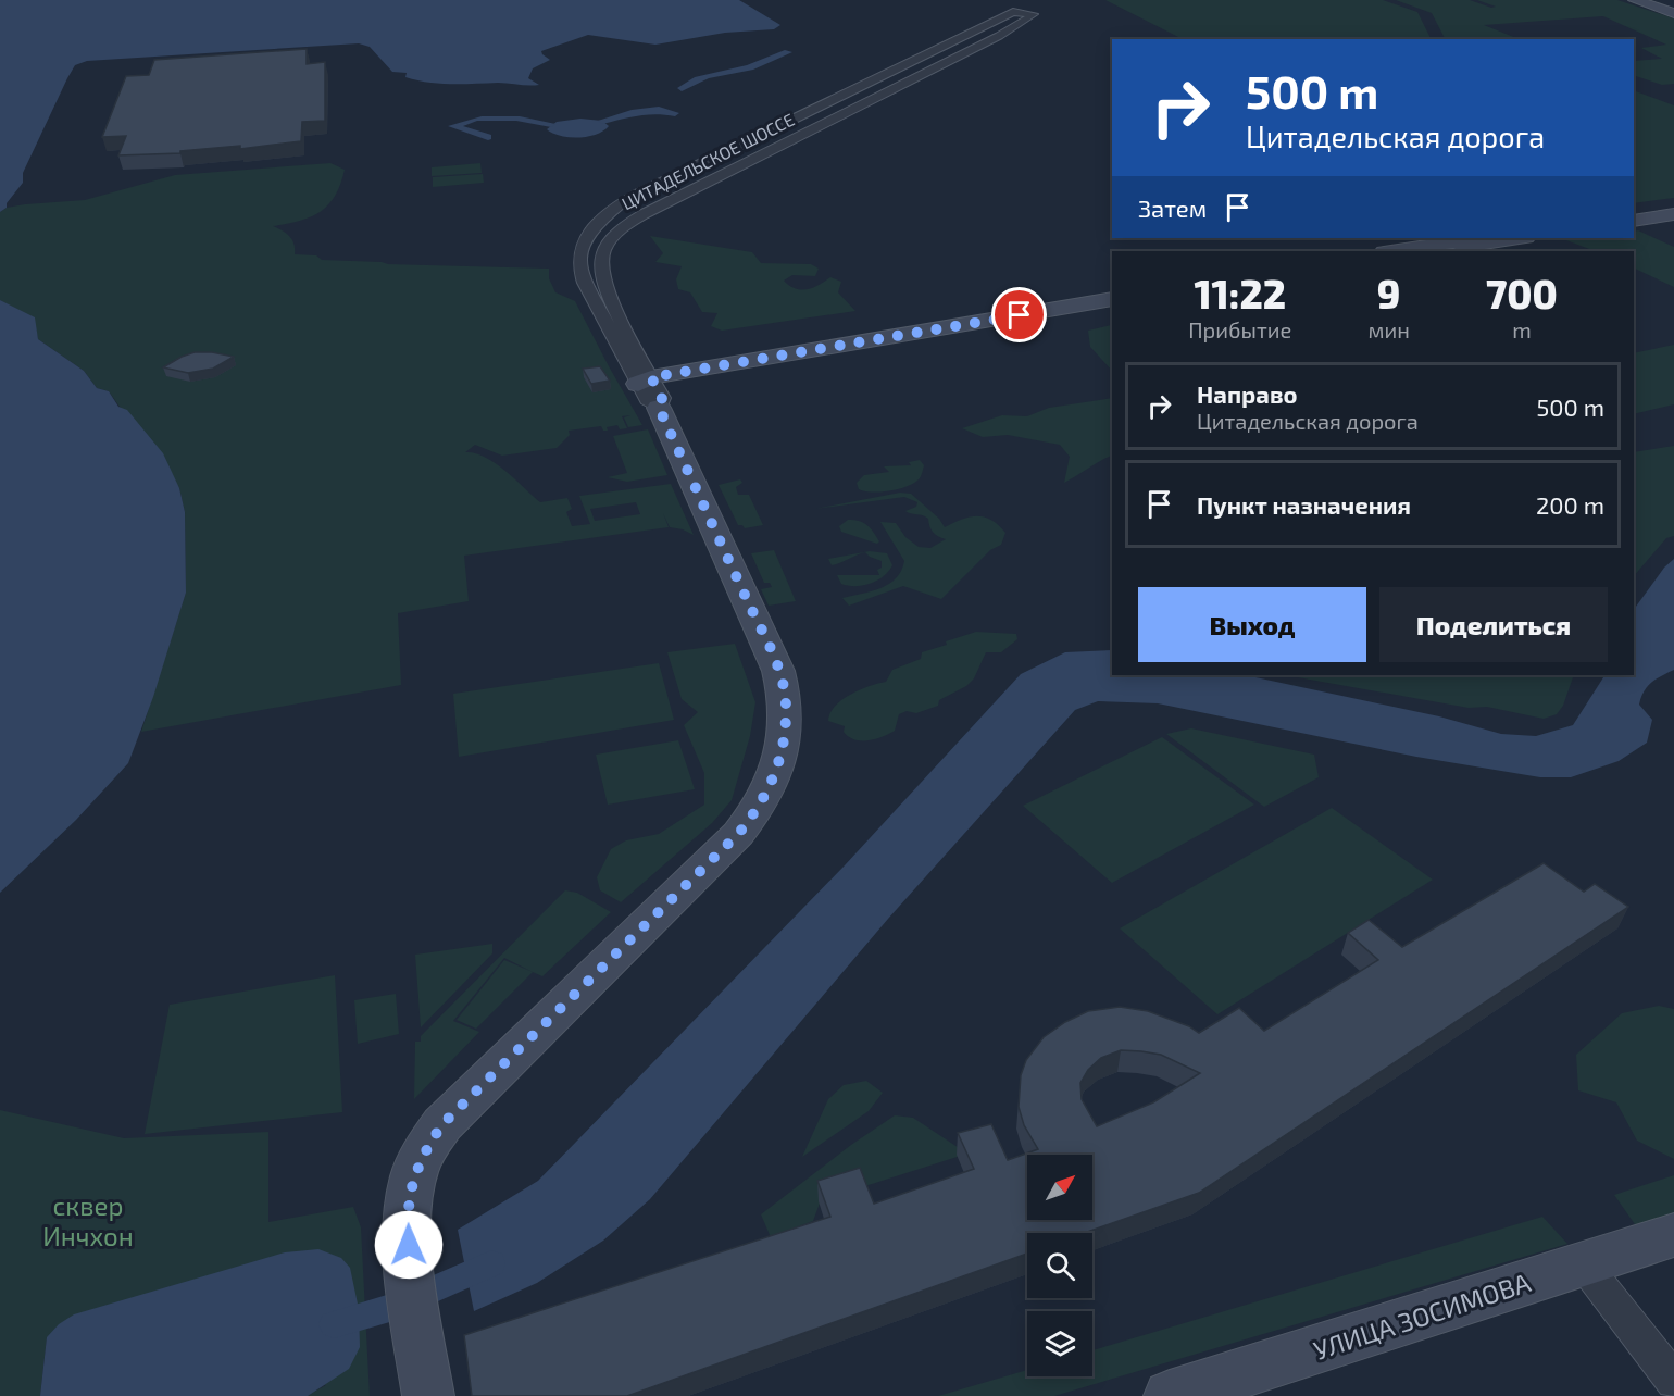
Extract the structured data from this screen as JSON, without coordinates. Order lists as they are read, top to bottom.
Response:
{
  "streets": {
    "street": ["ЦИТАДЕЛЬСКОЕ ШОССЕ", "УЛИЦА ЗОСИМОВА"]
  },
  "parks": ["сквер Инчхон"],
  "north": "top right",
  "page": {
    "turn": ["500 m", "Цитадельская дорога"],
    "then": "Затем",
    "eta": [
      "11:22",
      "Прибытие",
      "9",
      "мин",
      "700",
      "m"
    ],
    "list": [
      {
        "name": "Направо",
        "note": "Цитадельская дорога",
        "value": "500 m"
      },
      {
        "name": "Пункт назначения",
        "value": "200 m"
      }
    ],
    "buttons": ["Выход", "Поделиться"]
  }
}
